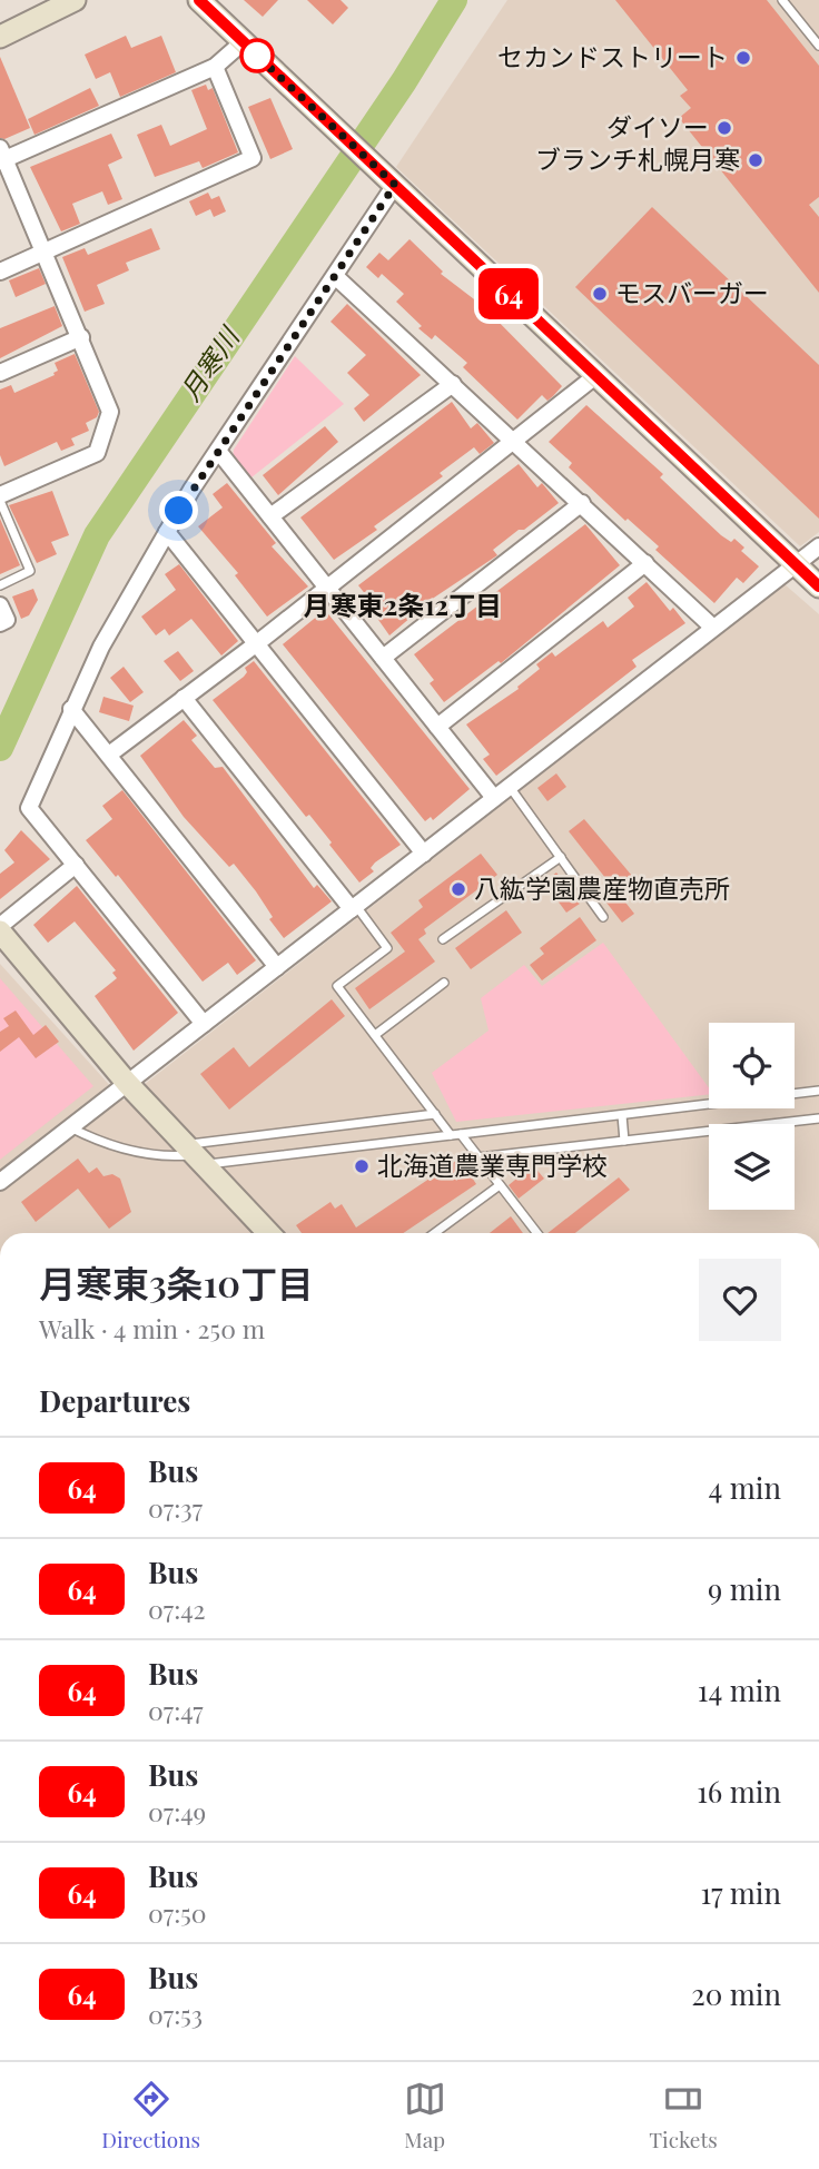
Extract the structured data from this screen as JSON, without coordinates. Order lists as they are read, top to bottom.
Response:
{
  "districts": ["月寒東2条12丁目"],
  "water": ["月寒川"],
  "places": [
    "セカンドストリート",
    "ダイソー",
    "ブランチ札幌月寒",
    "モスバーガー",
    "八紘学園農産物直売所",
    "北海道農業専門学校"
  ],
  "lines": ["bus line 64"],
  "page": {
    "on_map": "64",
    "heading": [
      ["月寒東3条10丁目", "Walk · 4 min · 250 m"],
      "Departures"
    ],
    "list": [
      {
        "mark": "64",
        "name": "Bus",
        "note": "07:37",
        "value": "4 min"
      },
      {
        "mark": "64",
        "name": "Bus",
        "note": "07:42",
        "value": "9 min"
      },
      {
        "mark": "64",
        "name": "Bus",
        "note": "07:47",
        "value": "14 min"
      },
      {
        "mark": "64",
        "name": "Bus",
        "note": "07:49",
        "value": "16 min"
      },
      {
        "mark": "64",
        "name": "Bus",
        "note": "07:50",
        "value": "17 min"
      },
      {
        "mark": "64",
        "name": "Bus",
        "note": "07:53",
        "value": "20 min"
      }
    ],
    "tabs": ["Directions", "Map", "Tickets"]
  }
}
